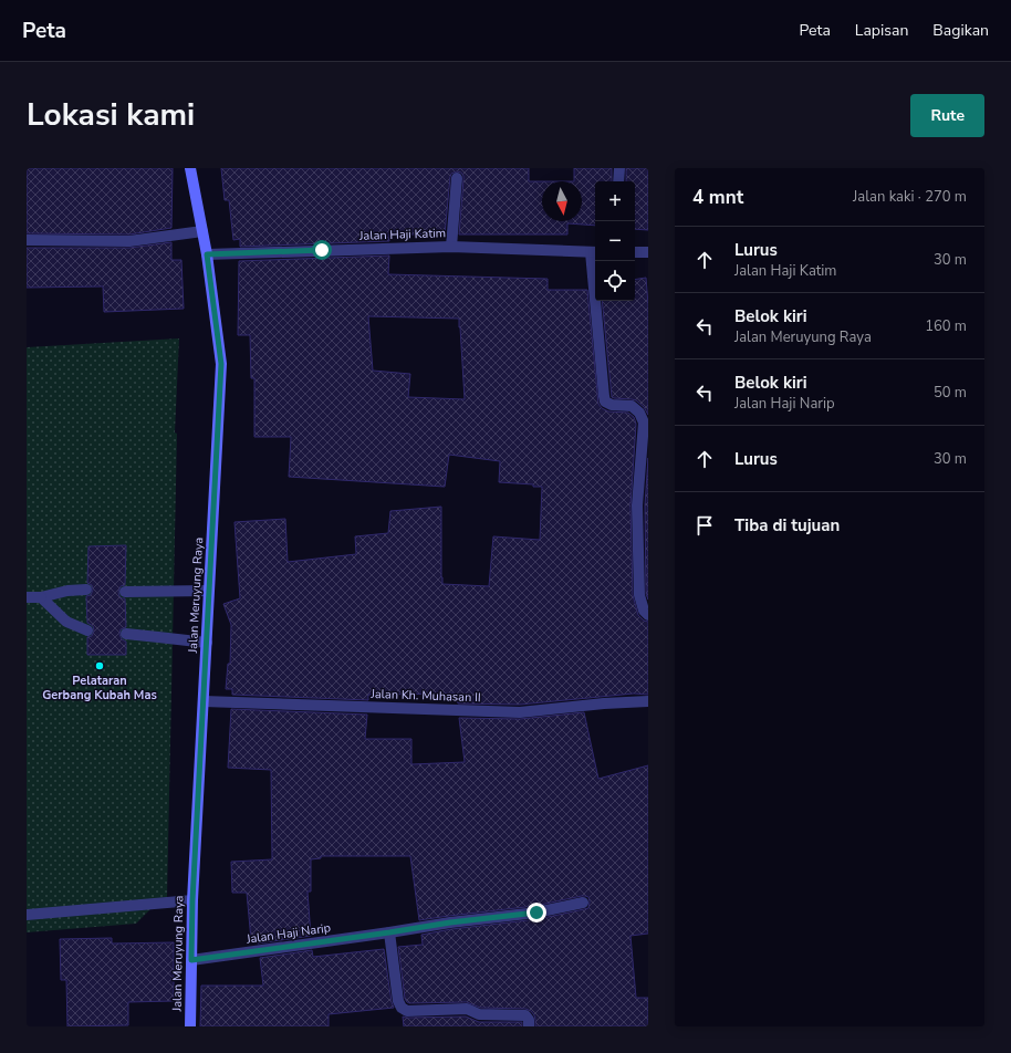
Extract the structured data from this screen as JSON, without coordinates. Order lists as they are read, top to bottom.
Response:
{
  "streets": {
    "main road": ["Jalan Meruyung Raya"],
    "street": ["Jalan Haji Katim", "Jalan Kh. Muhasan II", "Jalan Haji Narip"]
  },
  "crossings": [
    ["Jalan Haji Katim", "Jalan Meruyung Raya"],
    ["Jalan Meruyung Raya", "Jalan Kh. Muhasan II"],
    ["Jalan Meruyung Raya", "Jalan Haji Narip"]
  ],
  "places": ["Pelataran Gerbang Kubah Mas"],
  "north": "bottom",
  "page": {
    "header": "Peta",
    "nav": ["Peta", "Lapisan", "Bagikan"],
    "title": "Lokasi kami",
    "buttons": "Rute",
    "heading": ["4 mnt", "Jalan kaki · 270 m"],
    "map_buttons": ["+", "−"],
    "list": [
      ["Lurus", "Jalan Haji Katim", "30 m"],
      ["Belok kiri", "Jalan Meruyung Raya", "160 m"],
      ["Belok kiri", "Jalan Haji Narip", "50 m"],
      ["Lurus", "30 m"],
      "Tiba di tujuan"
    ]
  }
}
